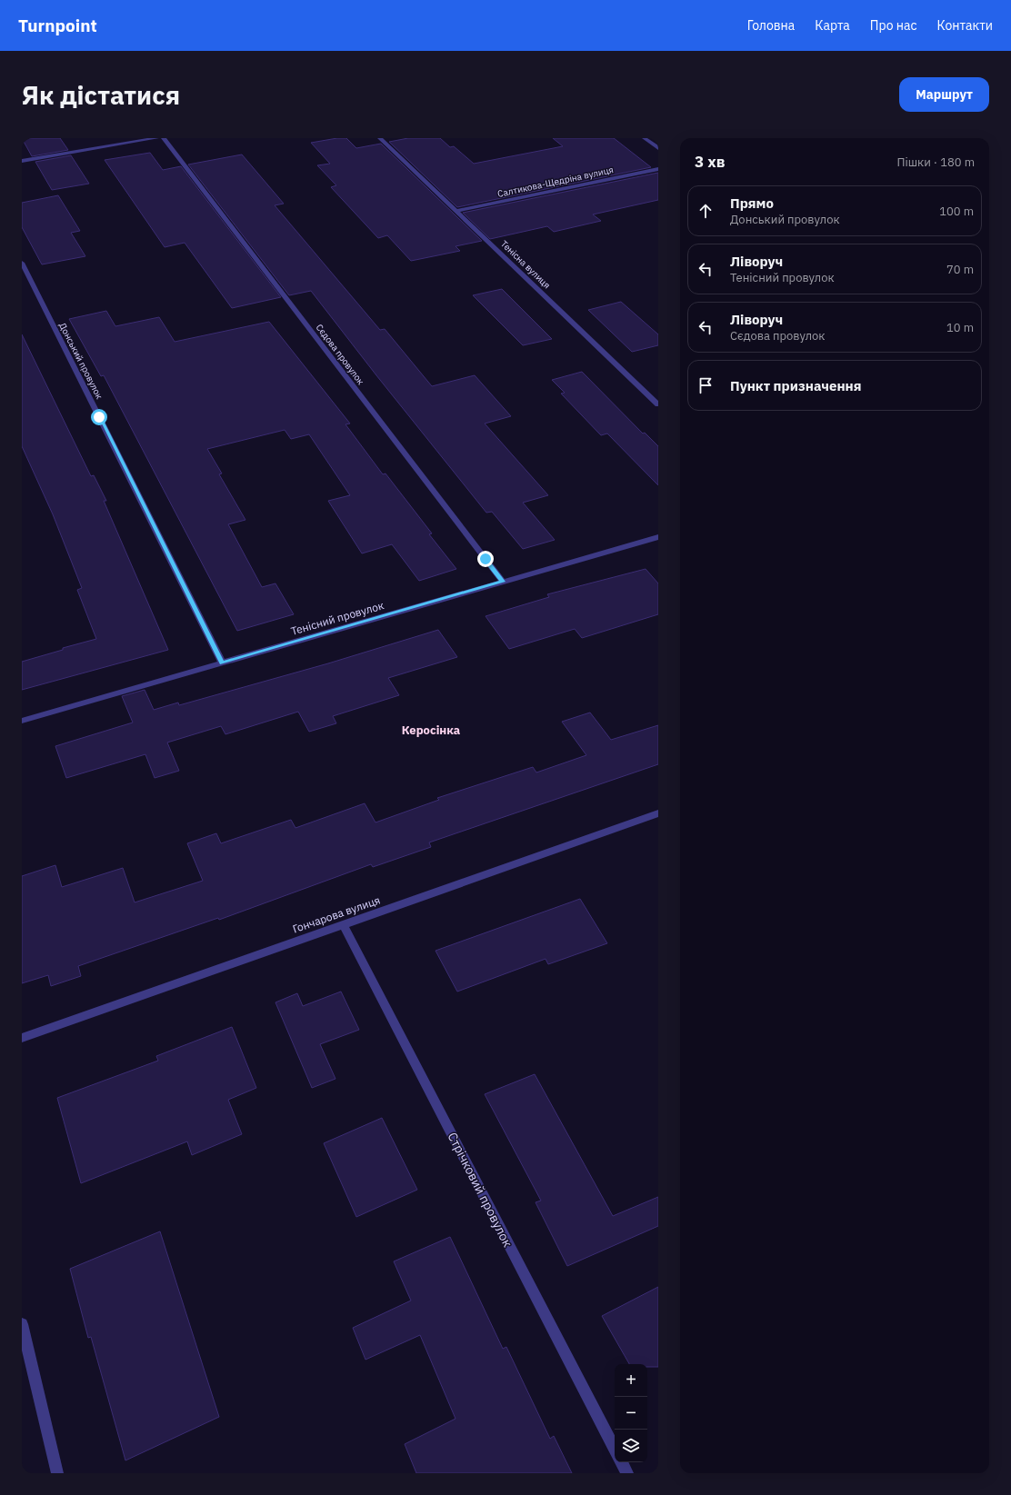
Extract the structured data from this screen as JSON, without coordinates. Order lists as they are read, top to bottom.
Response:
{
  "streets": {
    "street": [
      "Салтикова-Щедріна вулиця",
      "Тенісна вулиця",
      "Сєдова провулок",
      "Донський провулок",
      "Тенісний провулок",
      "Гончарова вулиця",
      "Стрічковий провулок"
    ]
  },
  "crossings": [
    ["Салтикова-Щедріна вулиця", "Тенісна вулиця"],
    ["Сєдова провулок", "Тенісний провулок"],
    ["Донський провулок", "Тенісний провулок"],
    ["Гончарова вулиця", "Стрічковий провулок"]
  ],
  "districts": ["Керосінка"],
  "page": {
    "header": "Turnpoint",
    "nav": [
      "Головна",
      "Карта",
      "Про нас",
      "Контакти"
    ],
    "buttons": "Маршрут",
    "title": "Як дістатися",
    "heading": ["3 хв", "Пішки · 180 m"],
    "list": [
      ["Прямо", "Донський провулок", "100 m"],
      ["Ліворуч", "Тенісний провулок", "70 m"],
      ["Ліворуч", "Сєдова провулок", "10 m"],
      "Пункт призначення"
    ],
    "map_buttons": ["+", "−"]
  }
}
